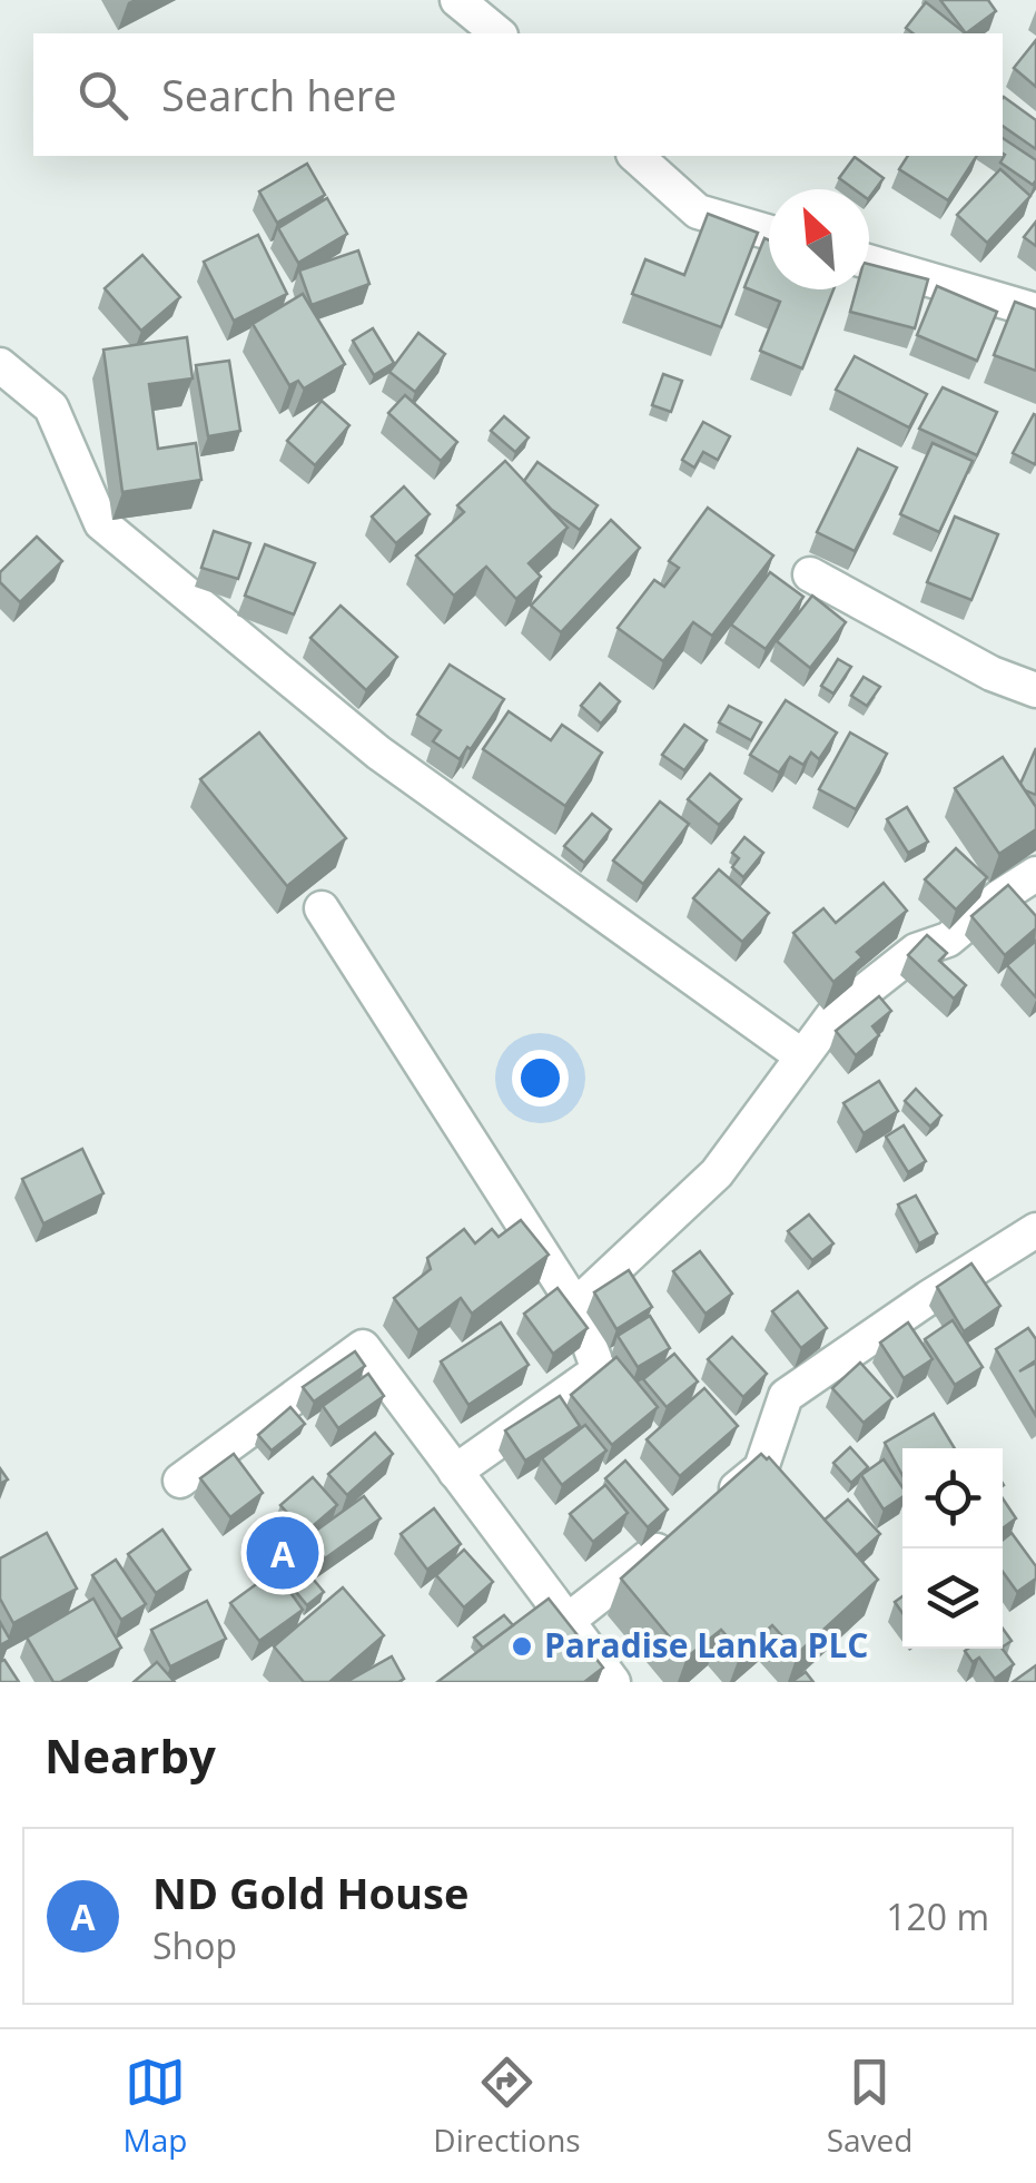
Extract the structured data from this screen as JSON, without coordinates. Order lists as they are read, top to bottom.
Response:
{
  "places": ["Paradise Lanka PLC"],
  "north": "top left",
  "page": {
    "search": "Search here",
    "pins": "A",
    "heading": "Nearby",
    "list": [
      {
        "mark": "A",
        "name": "ND Gold House",
        "note": "Shop",
        "value": "120 m"
      }
    ],
    "nav": ["Map", "Directions", "Saved"]
  }
}
